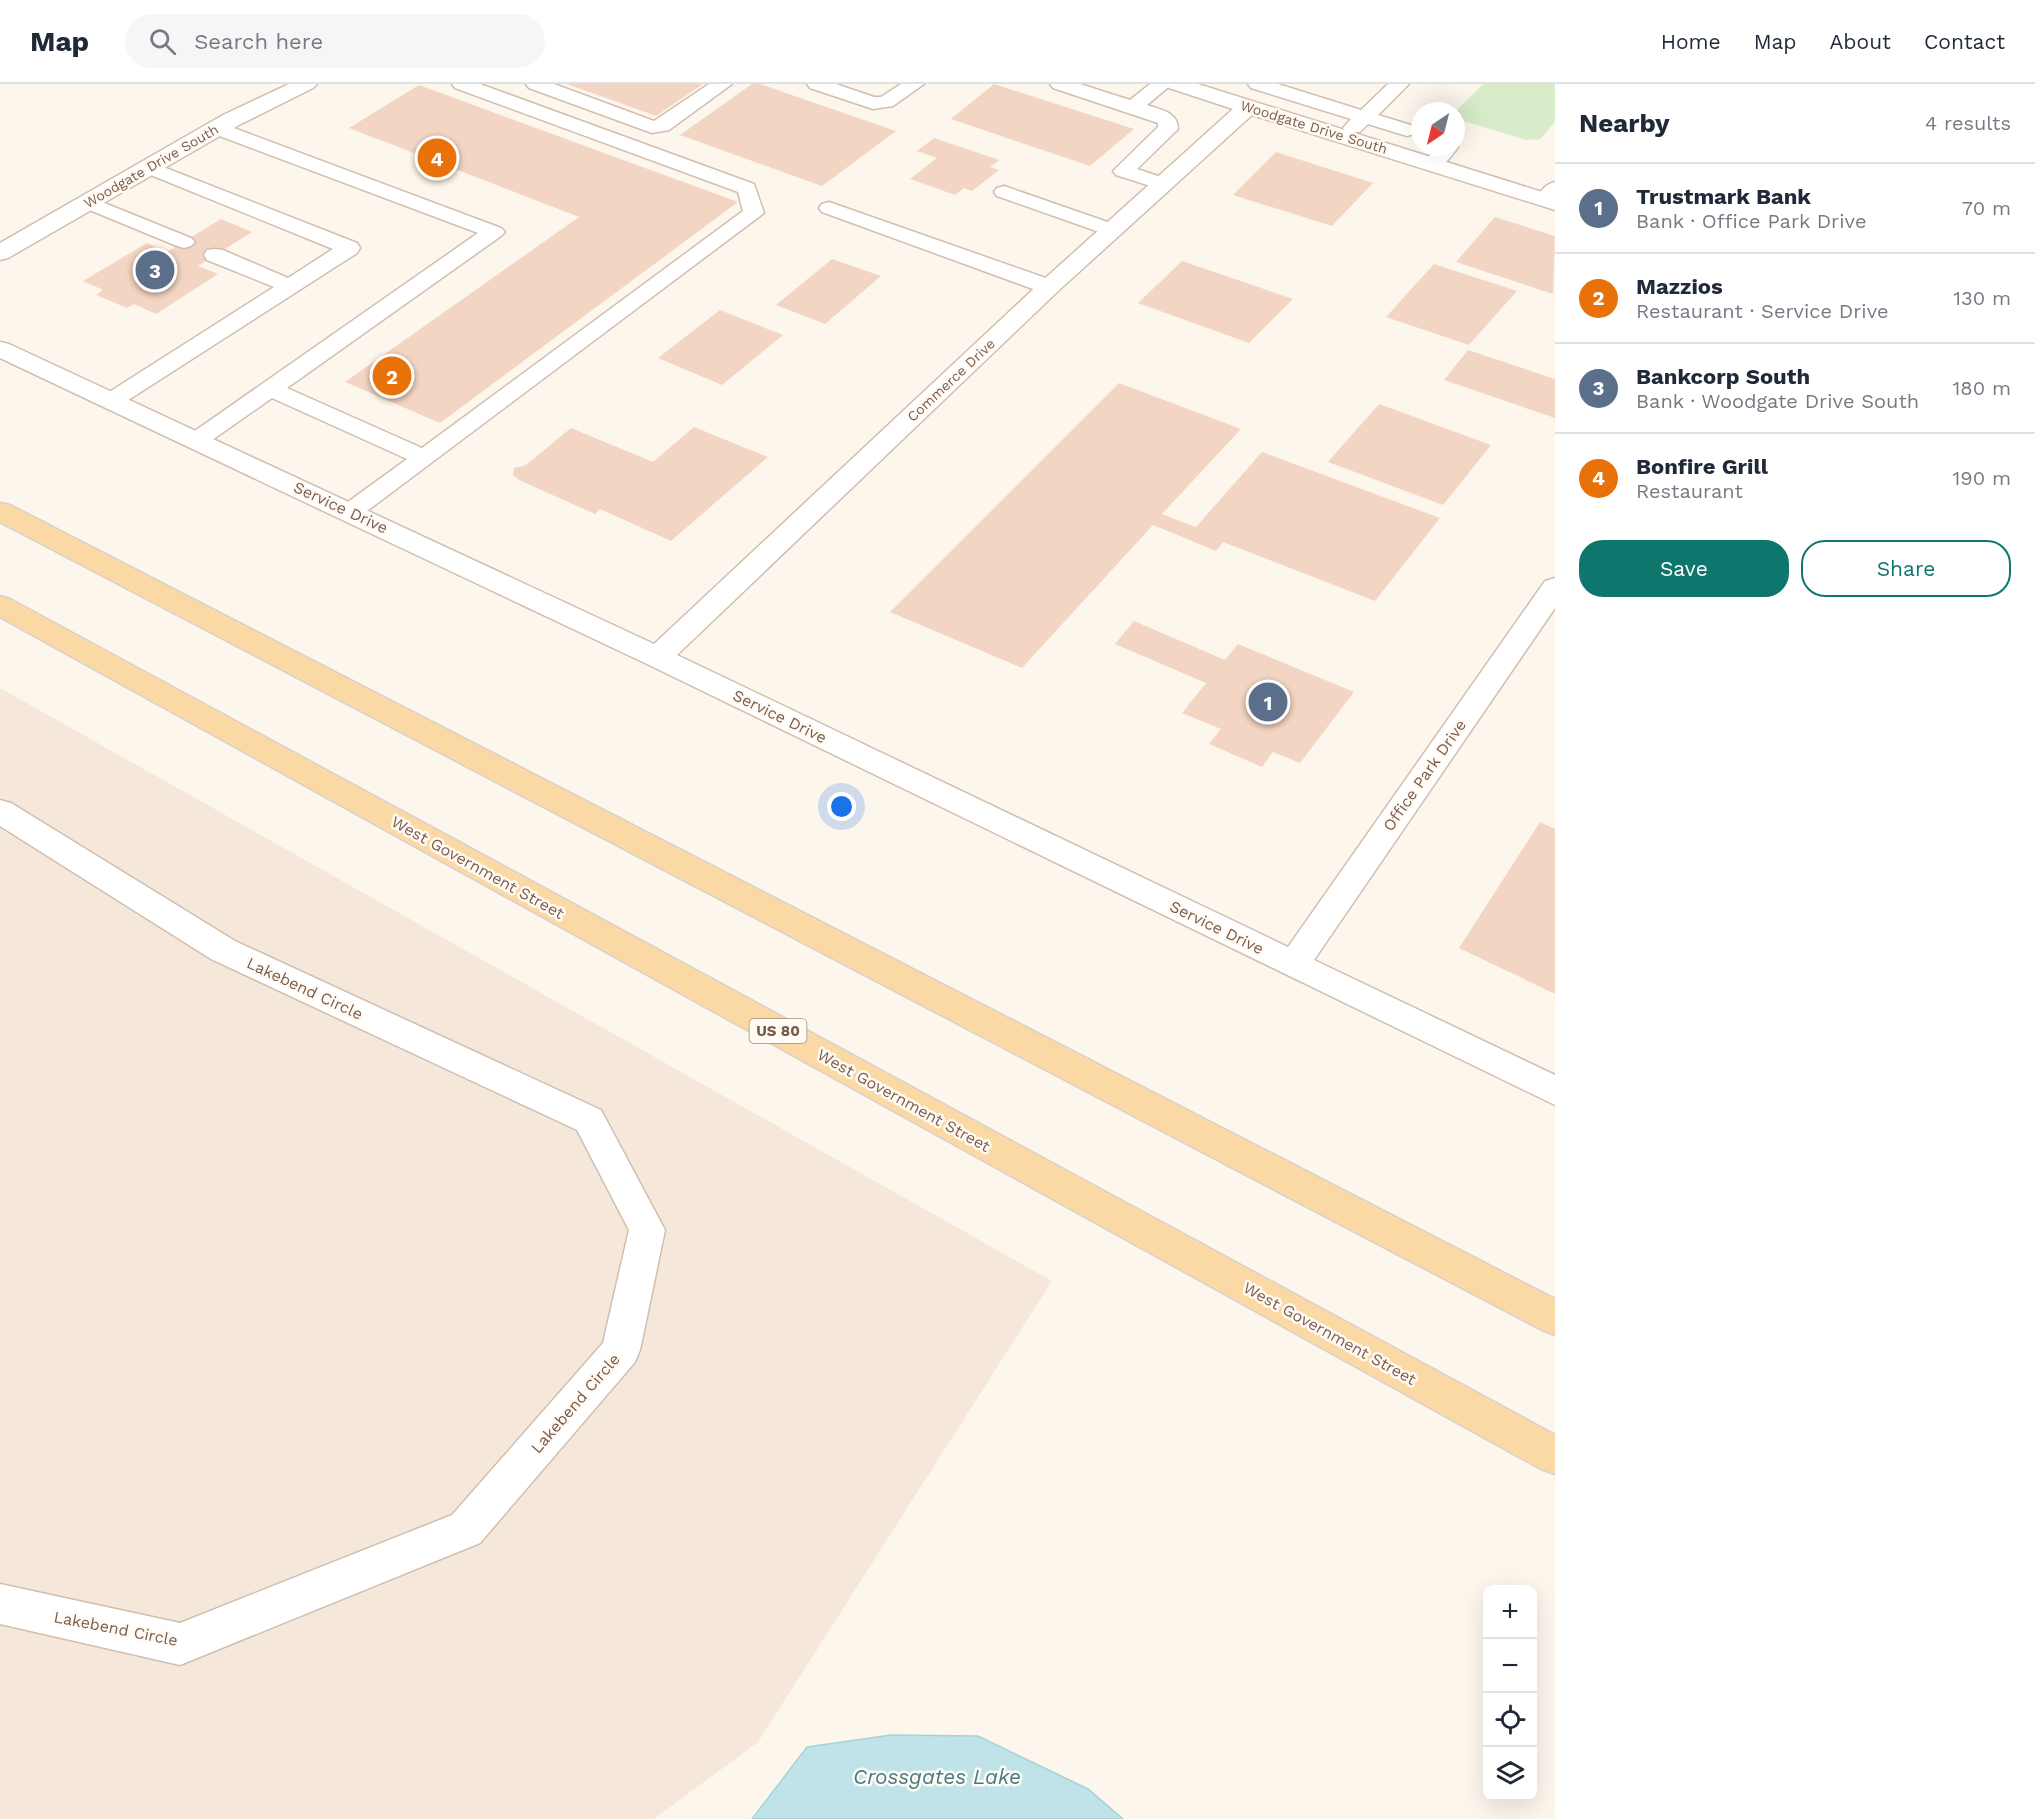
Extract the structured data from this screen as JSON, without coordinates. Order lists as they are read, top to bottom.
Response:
{
  "streets": {
    "main road": ["West Government Street", "US 80"],
    "street": [
      "Woodgate Drive South",
      "Commerce Drive",
      "Service Drive",
      "Office Park Drive",
      "Lakebend Circle"
    ]
  },
  "crossings": [
    ["Woodgate Drive South", "Commerce Drive"],
    ["Commerce Drive", "Service Drive"],
    ["Service Drive", "Office Park Drive"]
  ],
  "water": ["Crossgates Lake"],
  "north": "bottom left",
  "page": {
    "header": "Map",
    "search": "Search here",
    "nav": [
      "Home",
      "Map",
      "About",
      "Contact"
    ],
    "heading": ["Nearby", "4 results"],
    "pins": [
      "4",
      "3",
      "2",
      "1"
    ],
    "list": [
      {
        "mark": "1",
        "name": "Trustmark Bank",
        "note": "Bank · Office Park Drive",
        "value": "70 m"
      },
      {
        "mark": "2",
        "name": "Mazzios",
        "note": "Restaurant · Service Drive",
        "value": "130 m"
      },
      {
        "mark": "3",
        "name": "Bankcorp South",
        "note": "Bank · Woodgate Drive South",
        "value": "180 m"
      },
      {
        "mark": "4",
        "name": "Bonfire Grill",
        "note": "Restaurant",
        "value": "190 m"
      }
    ],
    "buttons": ["Save", "Share"],
    "map_buttons": ["+", "−"]
  }
}
